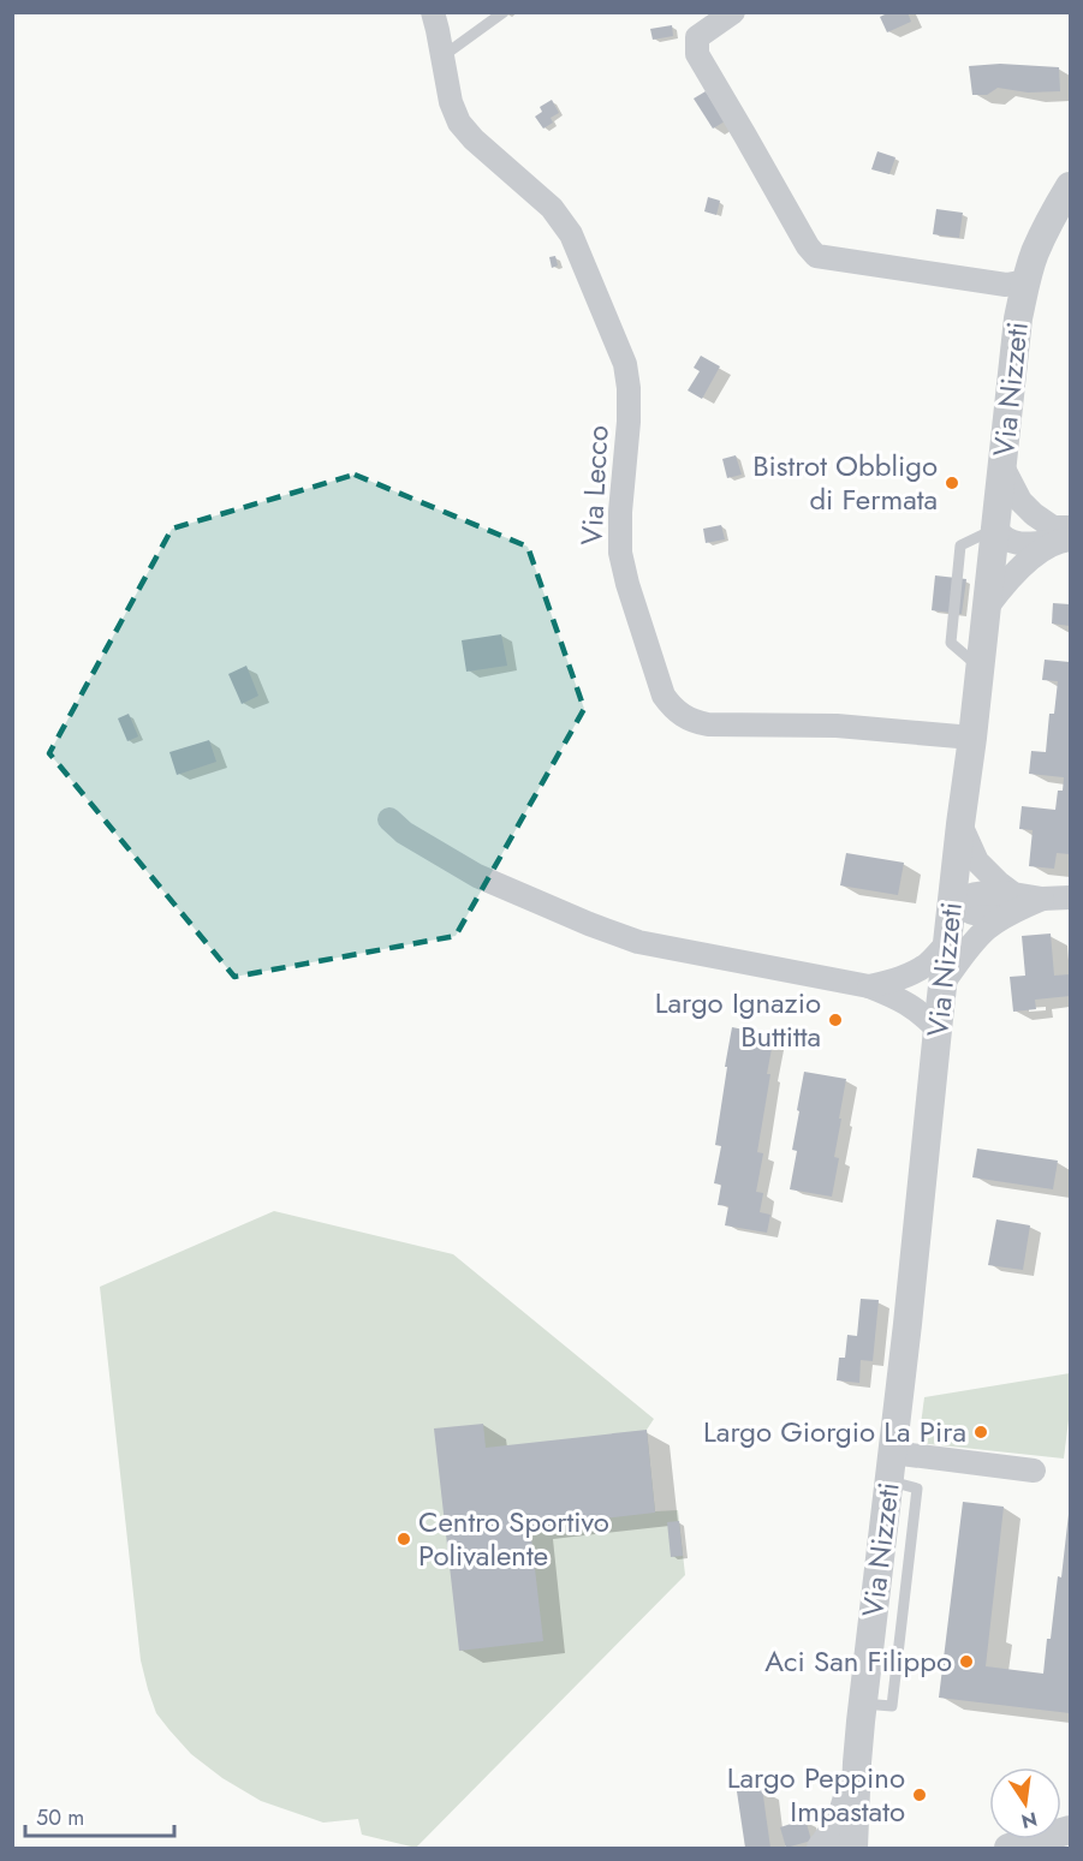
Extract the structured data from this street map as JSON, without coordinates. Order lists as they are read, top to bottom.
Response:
{
  "streets": {
    "street": ["Via Nizzeti", "Via Lecco"]
  },
  "crossings": [
    ["Via Nizzeti", "Via Lecco"]
  ],
  "places": [
    "Bistrot Obbligo di Fermata",
    "Largo Ignazio Buttitta",
    "Largo Giorgio La Pira",
    "Centro Sportivo Polivalente",
    "Aci San Filippo",
    "Largo Peppino Impastato"
  ],
  "scale_bar": "50 m",
  "north": "bottom"
}
